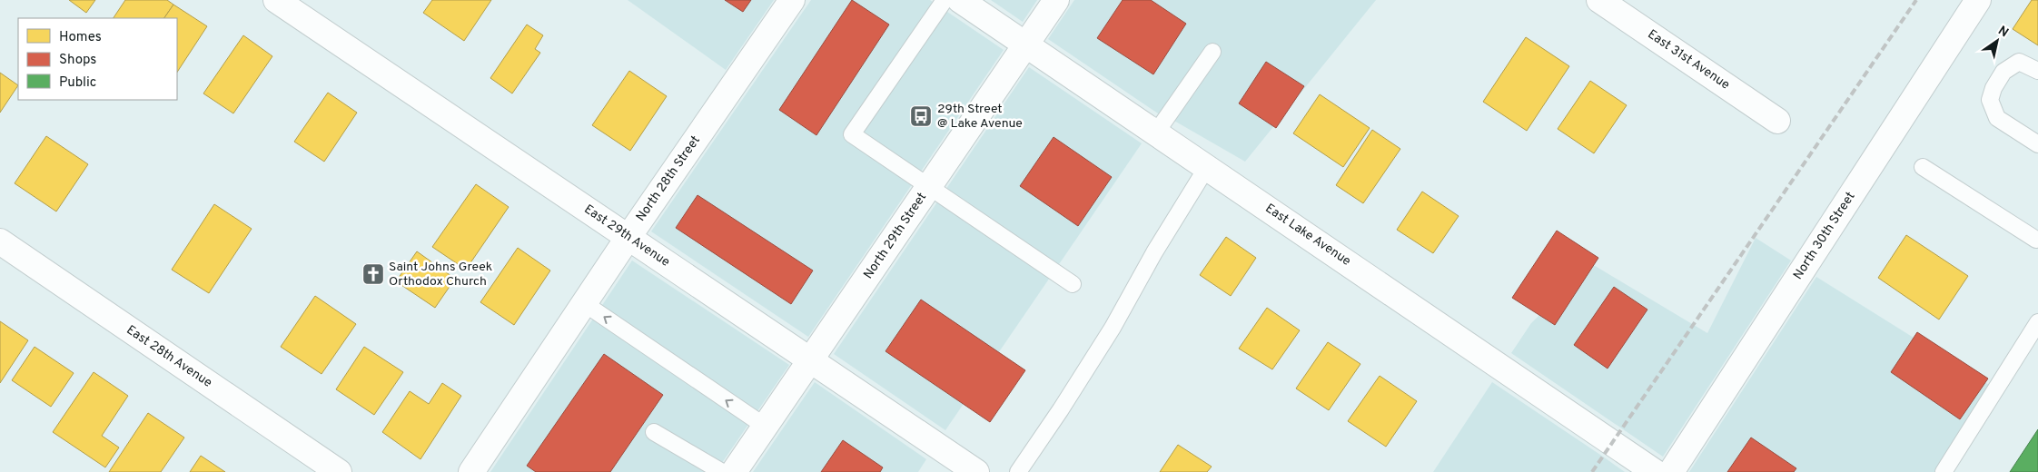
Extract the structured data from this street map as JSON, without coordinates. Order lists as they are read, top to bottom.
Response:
{
  "streets": {
    "street": [
      "East 31st Avenue",
      "North 28th Street",
      "East Lake Avenue",
      "East 29th Avenue",
      "North 29th Street",
      "North 30th Street",
      "East 28th Avenue"
    ]
  },
  "crossings": [
    ["North 28th Street", "East 29th Avenue"],
    ["East Lake Avenue", "North 29th Street"],
    ["East 29th Avenue", "North 29th Street"]
  ],
  "places": {
    "bus stop": ["29th Street @ Lake Avenue"],
    "church": ["Saint Johns Greek Orthodox Church"]
  },
  "legend": ["Homes", "Shops", "Public"],
  "north": "top right"
}
